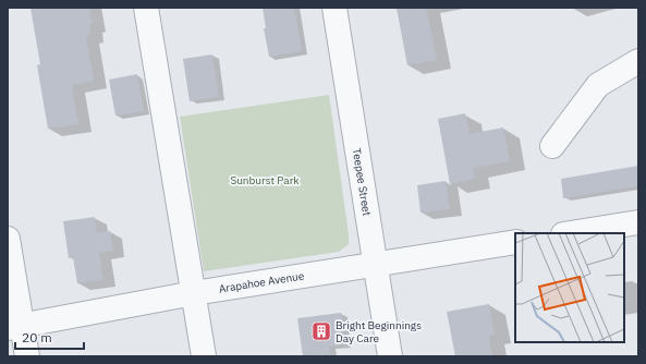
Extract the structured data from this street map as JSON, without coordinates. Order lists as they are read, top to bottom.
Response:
{
  "streets": {
    "street": ["Teepee Street", "Arapahoe Avenue"]
  },
  "crossings": [
    ["Teepee Street", "Arapahoe Avenue"]
  ],
  "parks": ["Sunburst Park"],
  "places": {
    "building": ["Bright Beginnings Day Care"]
  },
  "scale_bar": "20 m"
}
